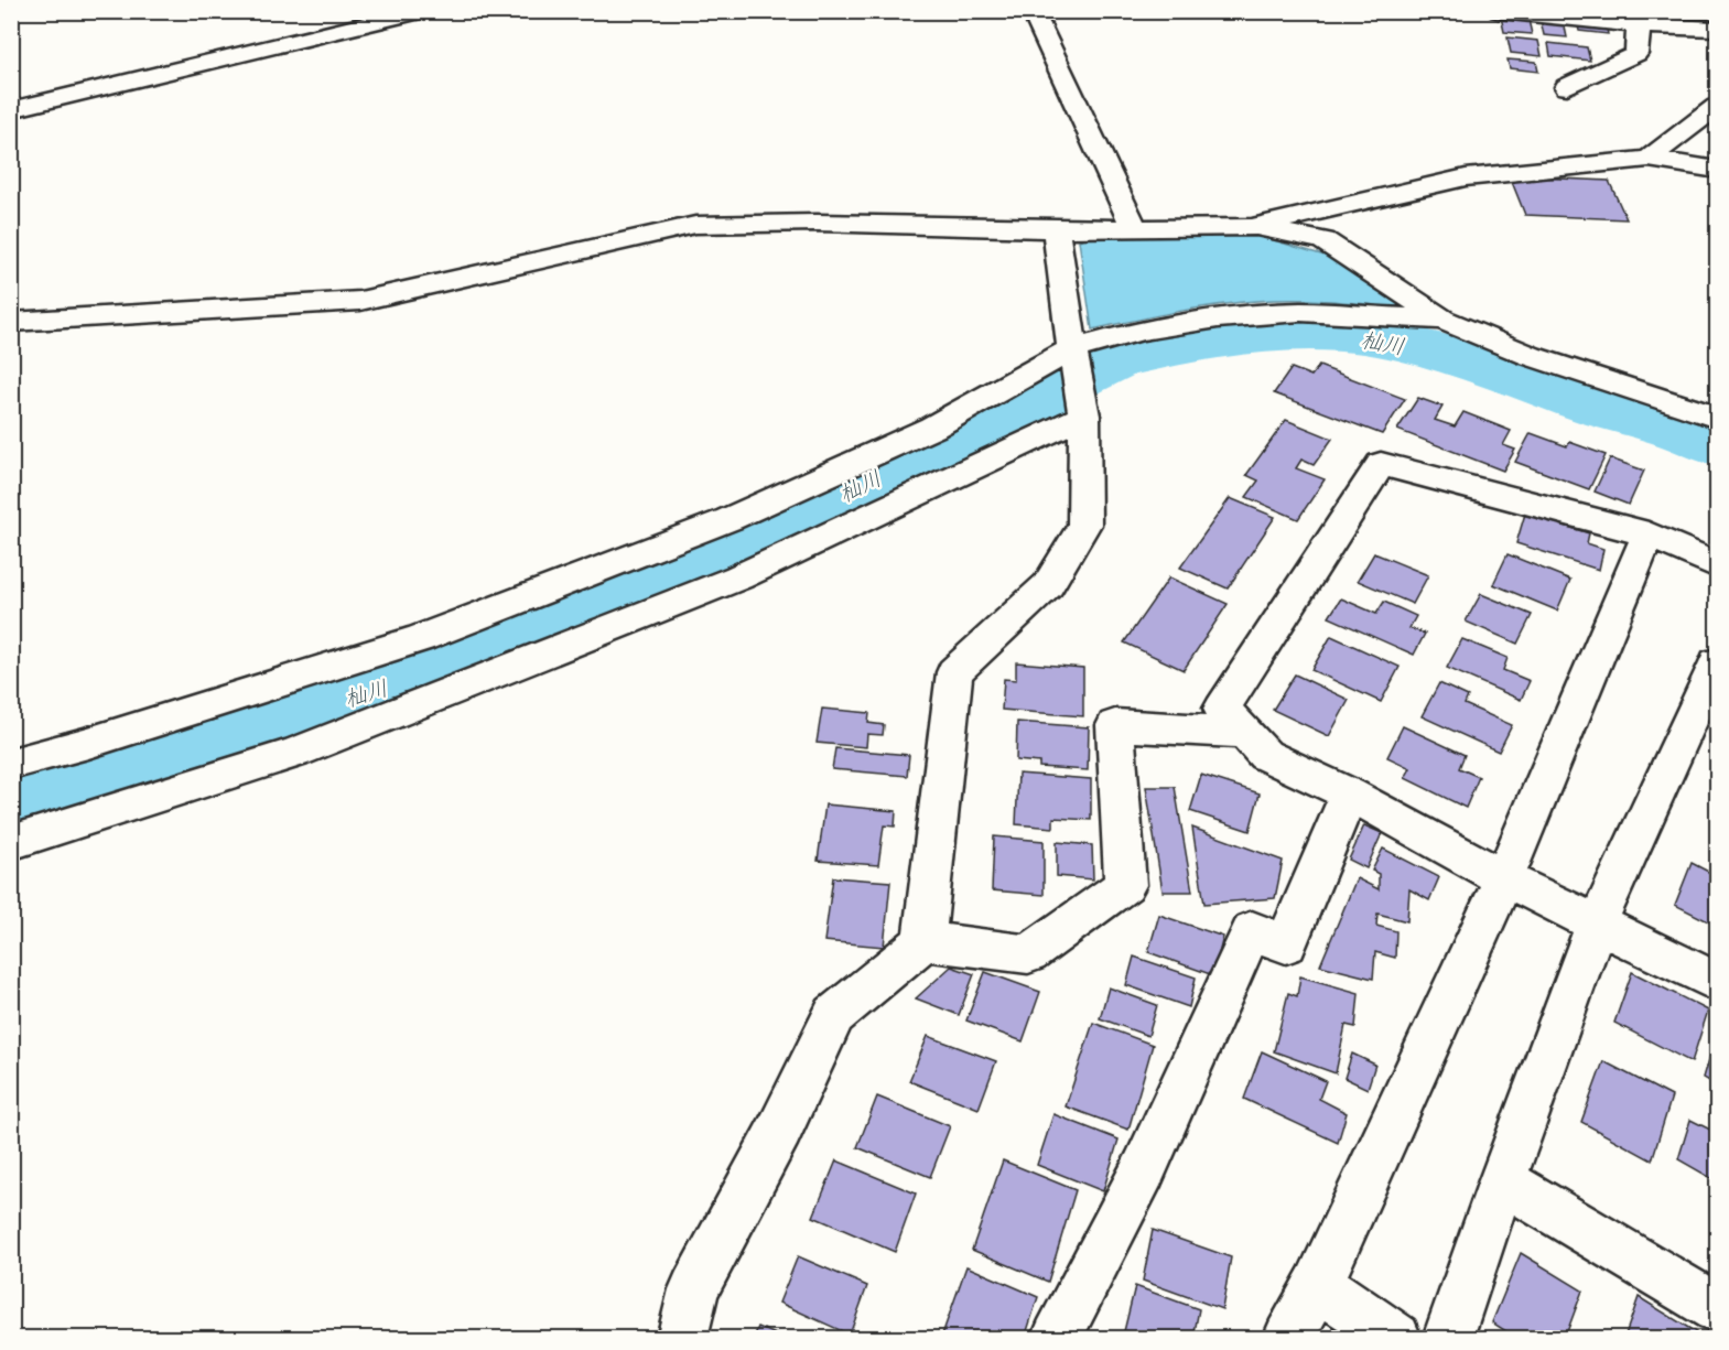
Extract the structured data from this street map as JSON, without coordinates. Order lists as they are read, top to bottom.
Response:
{
  "water": ["杣川"]
}
